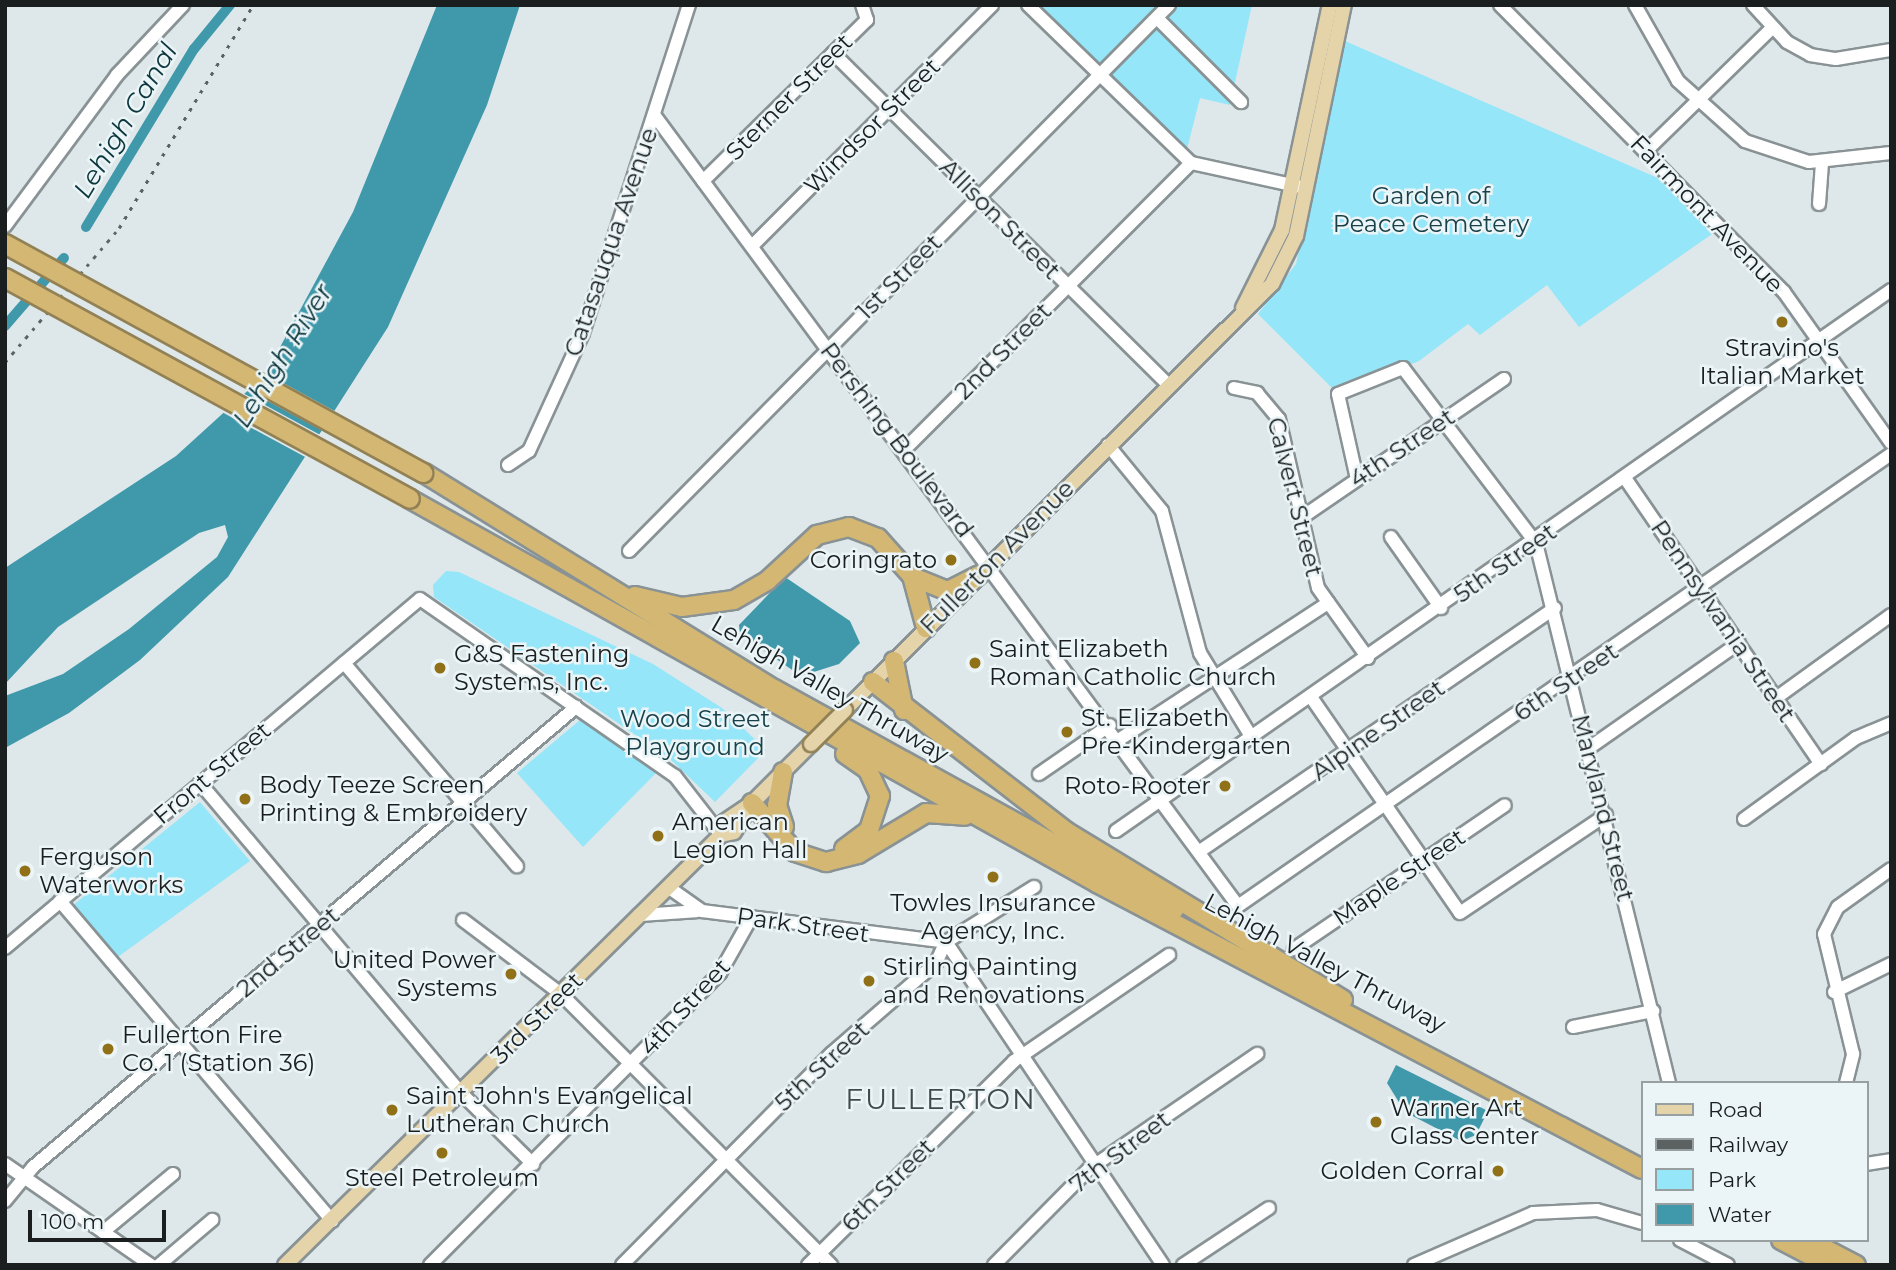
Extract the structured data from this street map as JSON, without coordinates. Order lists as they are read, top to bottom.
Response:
{
  "streets": {
    "highway": ["Lehigh Valley Thruway"],
    "main road": ["Fullerton Avenue", "3rd Street"],
    "street": [
      "Sterner Street",
      "Windsor Street",
      "Fairmont Avenue",
      "Allison Street",
      "Catasauqua Avenue",
      "1st Street",
      "2nd Street",
      "Pershing Boulevard",
      "4th Street",
      "Calvert Street",
      "5th Street",
      "Pennsylvania Street",
      "6th Street",
      "Alpine Street",
      "Front Street",
      "Maryland Street",
      "Maple Street",
      "Park Street",
      "7th Street"
    ]
  },
  "crossings": [
    ["Sterner Street", "Allison Street"],
    ["Sterner Street", "Pershing Boulevard"],
    ["Windsor Street", "Allison Street"],
    ["Windsor Street", "Pershing Boulevard"],
    ["Fairmont Avenue", "5th Street"],
    ["Allison Street", "1st Street"],
    ["Allison Street", "2nd Street"],
    ["Allison Street", "Fullerton Avenue"],
    ["Catasauqua Avenue", "Pershing Boulevard"],
    ["1st Street", "Pershing Boulevard"],
    ["2nd Street", "Pershing Boulevard"],
    ["2nd Street", "Front Street"],
    ["Pershing Boulevard", "Fullerton Avenue"],
    ["Pershing Boulevard", "5th Street"],
    ["Pershing Boulevard", "6th Street"],
    ["Pershing Boulevard", "Alpine Street"],
    ["4th Street", "Calvert Street"],
    ["4th Street", "Maryland Street"],
    ["4th Street", "Park Street"],
    ["Calvert Street", "5th Street"],
    ["Fullerton Avenue", "Park Street"],
    ["Fullerton Avenue", "3rd Street"],
    ["5th Street", "Pennsylvania Street"],
    ["5th Street", "Maryland Street"],
    ["5th Street", "Park Street"],
    ["Pennsylvania Street", "6th Street"],
    ["6th Street", "Maryland Street"],
    ["Alpine Street", "Maryland Street"],
    ["Park Street", "3rd Street"]
  ],
  "districts": ["FULLERTON"],
  "water": ["Lehigh Canal", "Lehigh River"],
  "parks": ["Garden of Peace Cemetery", "Wood Street Playground"],
  "places": [
    "Stravino's Italian Market",
    "Coringrato",
    "Saint Elizabeth Roman Catholic Church",
    "G&S Fastening Systems, Inc.",
    "St. Elizabeth Pre-Kindergarten",
    "Roto-Rooter",
    "Body Teeze Screen Printing & Embroidery",
    "American Legion Hall",
    "Ferguson Waterworks",
    "Towles Insurance Agency, Inc.",
    "United Power Systems",
    "Stirling Painting and Renovations",
    "Fullerton Fire Co. 1 (Station 36)",
    "Saint John's Evangelical Lutheran Church",
    "Warner Art Glass Center",
    "Steel Petroleum",
    "Golden Corral"
  ],
  "legend": [
    "Road",
    "Railway",
    "Park",
    "Water"
  ],
  "scale_bar": "100 m"
}
